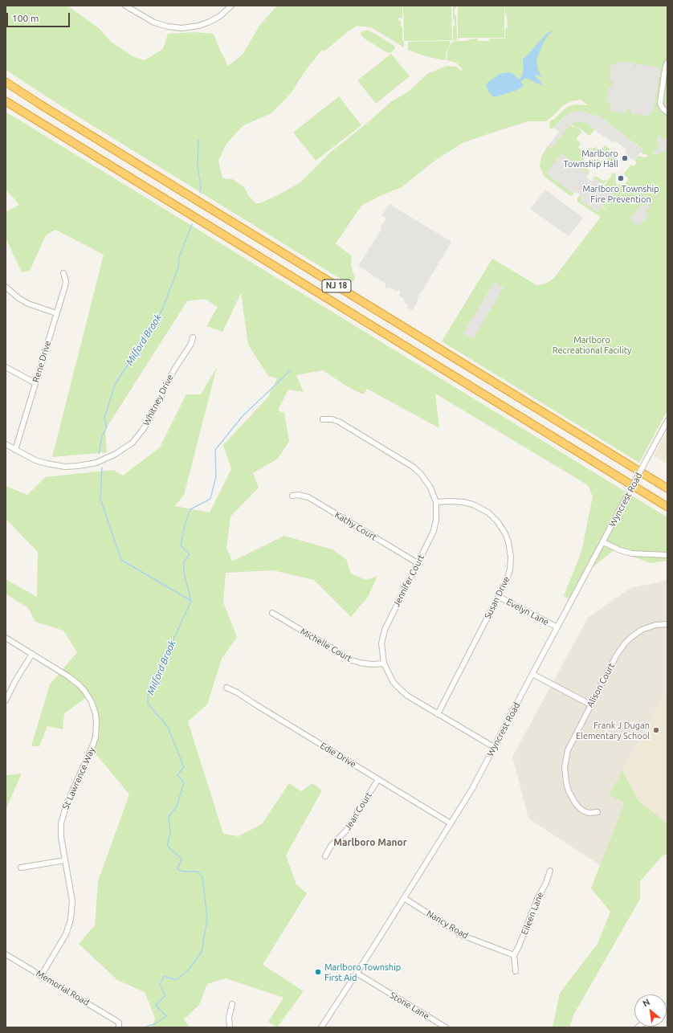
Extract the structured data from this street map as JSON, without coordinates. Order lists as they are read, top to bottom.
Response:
{
  "streets": {
    "highway": ["NJ 18"],
    "street": [
      "Rene Drive",
      "Whitney Drive",
      "Wyncrest Road",
      "Kathy Court",
      "Jennifer Court",
      "Susan Drive",
      "Evelyn Lane",
      "Michelle Court",
      "Alison Court",
      "Edie Drive",
      "St Lawrence Way",
      "Jean Court",
      "Eileen Lane",
      "Nancy Road",
      "Memorial Road",
      "Stone Lane"
    ]
  },
  "crossings": [
    ["Rene Drive", "Whitney Drive"],
    ["Wyncrest Road", "Jennifer Court"],
    ["Wyncrest Road", "Evelyn Lane"],
    ["Wyncrest Road", "Edie Drive"],
    ["Wyncrest Road", "Nancy Road"],
    ["Wyncrest Road", "Stone Lane"],
    ["Kathy Court", "Jennifer Court"],
    ["Jennifer Court", "Susan Drive"],
    ["Jennifer Court", "Michelle Court"],
    ["Susan Drive", "Evelyn Lane"],
    ["Edie Drive", "Jean Court"],
    ["St Lawrence Way", "Memorial Road"],
    ["Eileen Lane", "Nancy Road"]
  ],
  "districts": ["Marlboro Manor"],
  "water": ["Milford Brook"],
  "parks": ["Marlboro Recreational Facility"],
  "places": [
    "Marlboro Township Hall",
    "Marlboro Township Fire Prevention",
    "Frank J Dugan Elementary School",
    "Marlboro Township First Aid"
  ],
  "scale_bar": "100 m",
  "north": "top left"
}
